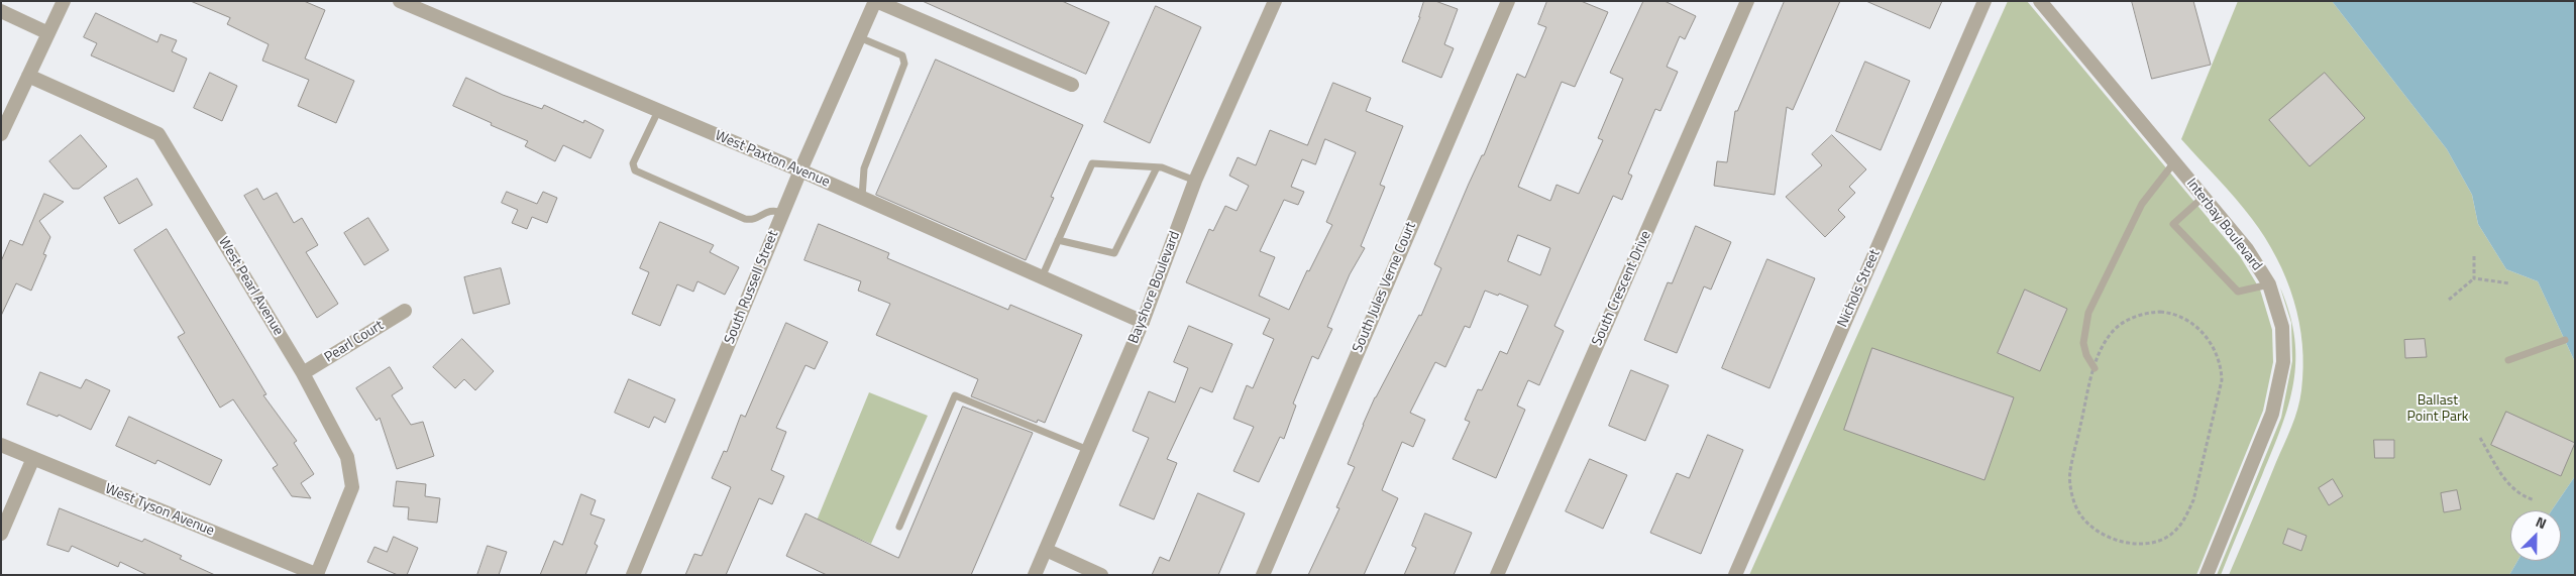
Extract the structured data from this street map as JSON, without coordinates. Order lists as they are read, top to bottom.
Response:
{
  "streets": {
    "street": [
      "West Paxton Avenue",
      "Interbay Boulevard",
      "West Pearl Avenue",
      "South Russell Street",
      "Bayshore Boulevard",
      "South Jules Verne Court",
      "South Crescent Drive",
      "Nichols Street",
      "Pearl Court",
      "West Tyson Avenue"
    ]
  },
  "crossings": [
    ["West Paxton Avenue", "South Russell Street"],
    ["West Paxton Avenue", "Bayshore Boulevard"],
    ["West Pearl Avenue", "Pearl Court"],
    ["West Pearl Avenue", "West Tyson Avenue"]
  ],
  "parks": ["Ballast Point Park"],
  "north": "top right"
}
